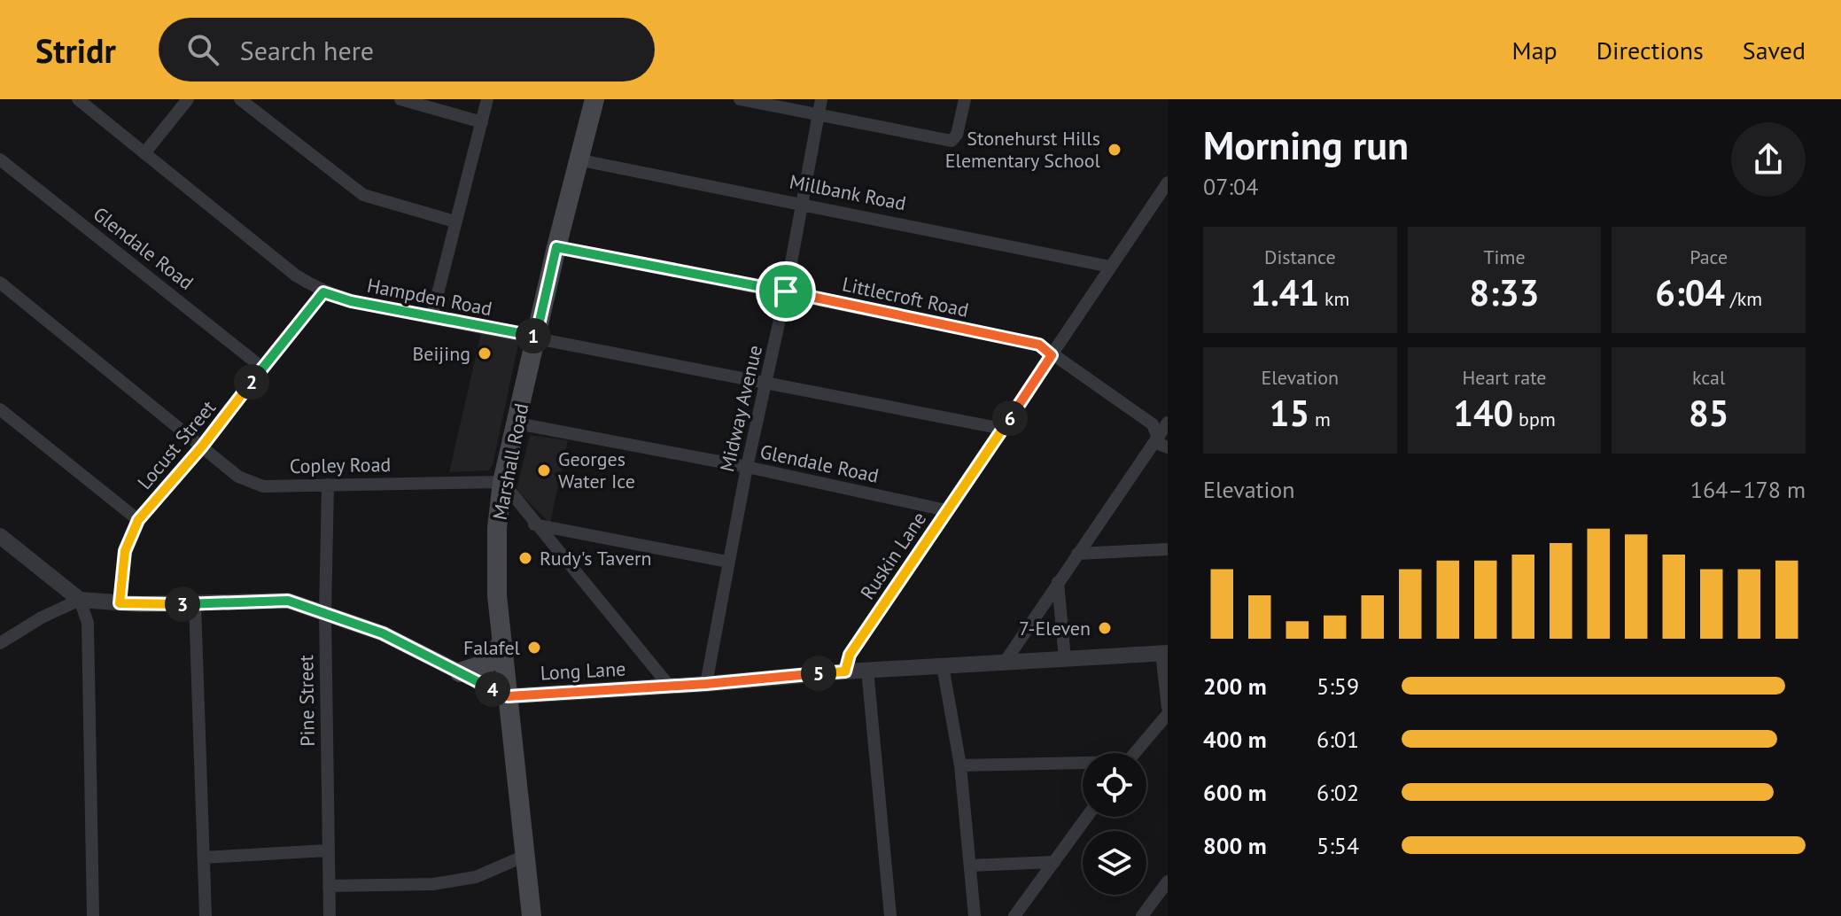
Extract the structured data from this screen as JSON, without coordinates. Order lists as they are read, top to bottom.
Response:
{
  "streets": {
    "main road": ["Marshall Road"],
    "street": [
      "Millbank Road",
      "Glendale Road",
      "Hampden Road",
      "Littlecroft Road",
      "Midway Avenue",
      "Locust Street",
      "Copley Road",
      "Ruskin Lane",
      "Long Lane",
      "Pine Street"
    ]
  },
  "crossings": [
    ["Millbank Road", "Midway Avenue"],
    ["Millbank Road", "Marshall Road"],
    ["Millbank Road", "Ruskin Lane"],
    ["Glendale Road", "Midway Avenue"],
    ["Glendale Road", "Locust Street"],
    ["Glendale Road", "Marshall Road"],
    ["Glendale Road", "Ruskin Lane"],
    ["Hampden Road", "Midway Avenue"],
    ["Hampden Road", "Locust Street"],
    ["Hampden Road", "Marshall Road"],
    ["Hampden Road", "Ruskin Lane"],
    ["Littlecroft Road", "Midway Avenue"],
    ["Littlecroft Road", "Marshall Road"],
    ["Littlecroft Road", "Ruskin Lane"],
    ["Midway Avenue", "Long Lane"],
    ["Locust Street", "Copley Road"],
    ["Marshall Road", "Copley Road"],
    ["Marshall Road", "Long Lane"],
    ["Copley Road", "Pine Street"],
    ["Ruskin Lane", "Long Lane"]
  ],
  "places": [
    "Stonehurst Hills Elementary School",
    "Beijing",
    "Georges Water Ice",
    "Rudy's Tavern",
    "7-Eleven",
    "Falafel"
  ],
  "page": {
    "header": "Stridr",
    "search": "Search here",
    "nav": ["Map", "Directions", "Saved"],
    "heading": ["Morning run", "07:04"],
    "stats": [
      ["Distance", "1.41 km"],
      ["Time", "8:33"],
      ["Pace", "6:04 /km"],
      ["Elevation", "15 m"],
      ["Heart rate", "140 bpm"],
      ["kcal", "85"]
    ],
    "pins": [
      "1",
      "2",
      "6",
      "3",
      "5",
      "4"
    ],
    "chart": ["Elevation", "164–178 m"],
    "list": [
      {
        "name": "200 m",
        "note": "5:59"
      },
      {
        "name": "400 m",
        "note": "6:01"
      },
      {
        "name": "600 m",
        "note": "6:02"
      },
      {
        "name": "800 m",
        "note": "5:54"
      }
    ]
  }
}
